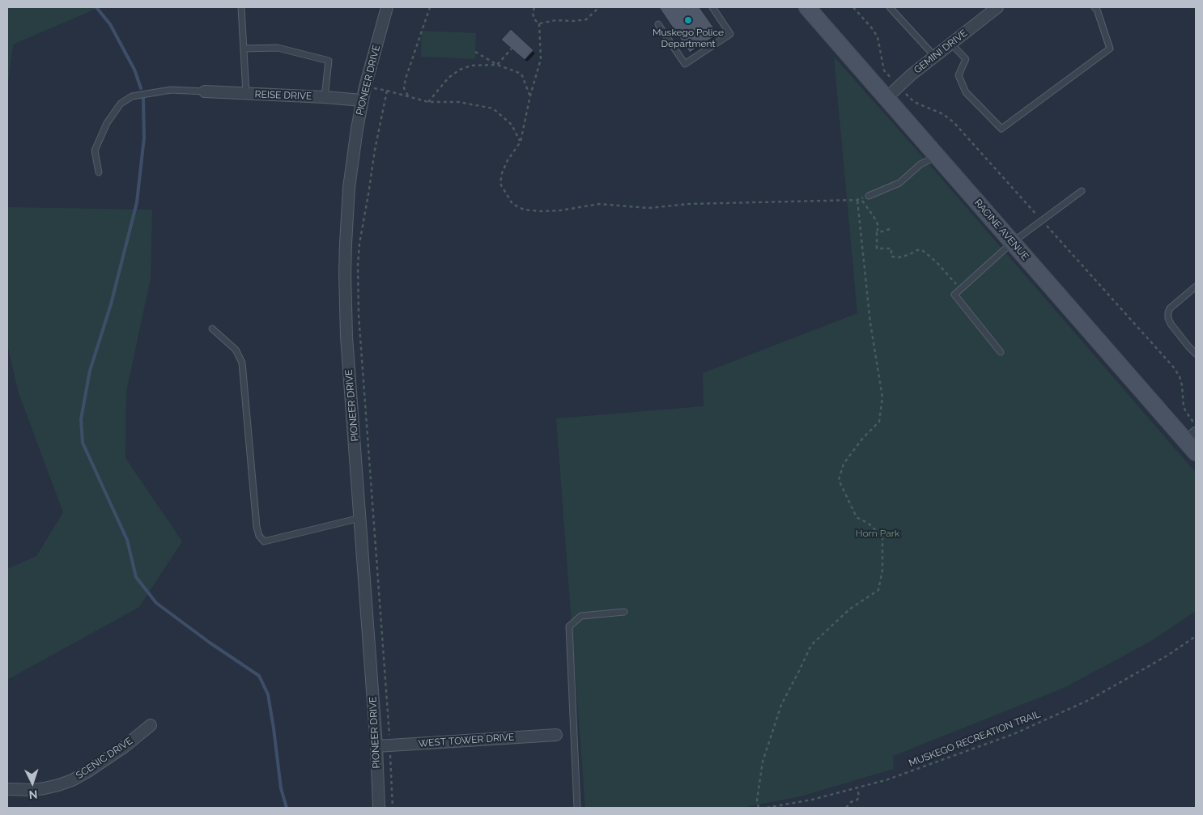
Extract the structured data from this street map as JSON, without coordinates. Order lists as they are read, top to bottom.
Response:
{
  "streets": {
    "main road": ["RACINE AVENUE"],
    "street": [
      "GEMINI DRIVE",
      "PIONEER DRIVE",
      "REISE DRIVE",
      "WEST TOWER DRIVE",
      "SCENIC DRIVE"
    ],
    "path": ["MUSKEGO RECREATION TRAIL"]
  },
  "crossings": [
    ["GEMINI DRIVE", "RACINE AVENUE"],
    ["PIONEER DRIVE", "REISE DRIVE"],
    ["PIONEER DRIVE", "WEST TOWER DRIVE"]
  ],
  "parks": ["Horn Park"],
  "places": ["Muskego Police Department"],
  "north": "bottom"
}
